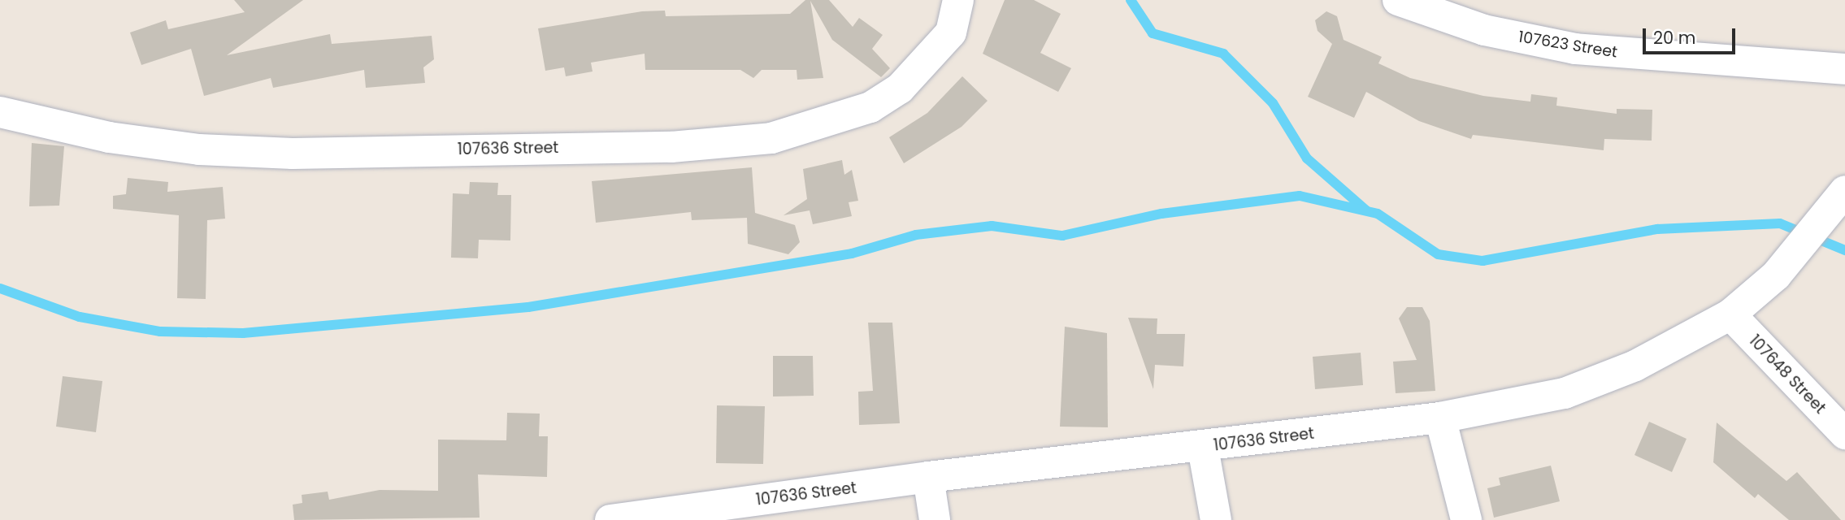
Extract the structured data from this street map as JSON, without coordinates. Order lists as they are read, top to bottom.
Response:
{
  "streets": {
    "street": ["107623 Street", "107636 Street", "107648 Street"]
  },
  "crossings": [
    ["107636 Street", "107648 Street"]
  ],
  "scale_bar": "20 m"
}
